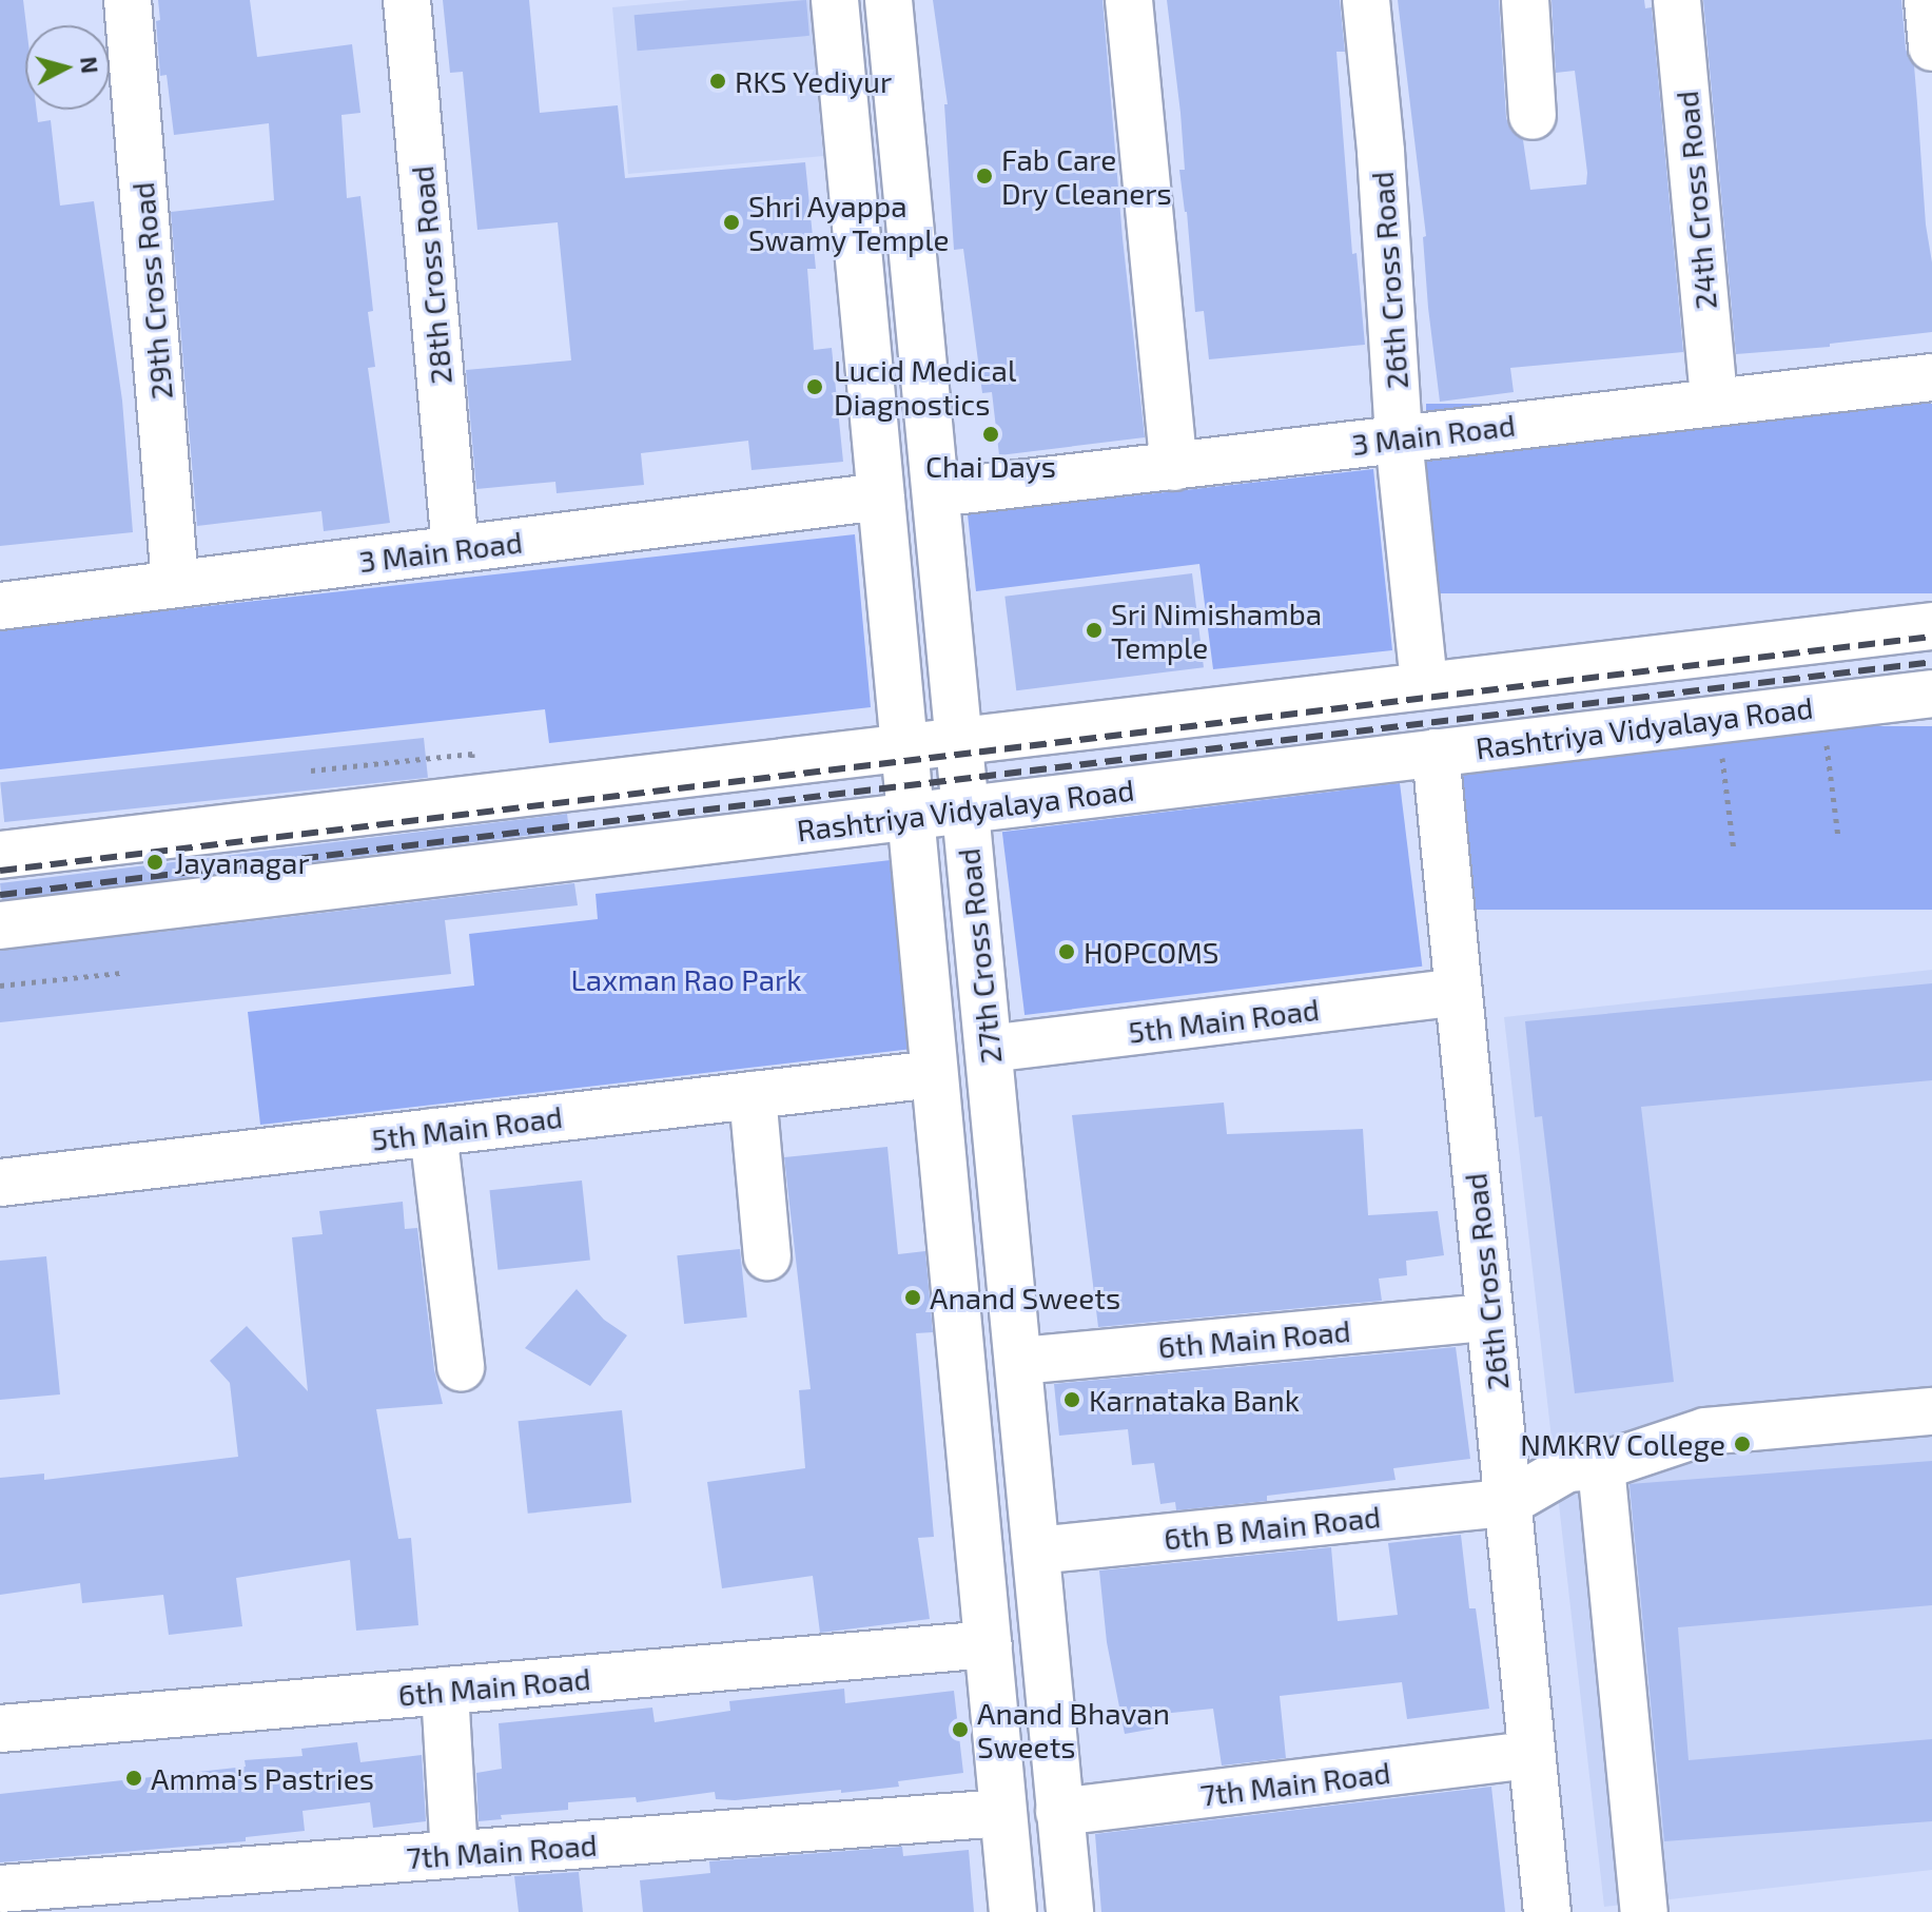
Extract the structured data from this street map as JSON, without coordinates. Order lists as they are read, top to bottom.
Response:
{
  "streets": {
    "street": [
      "24th Cross Road",
      "28th Cross Road",
      "26th Cross Road",
      "29th Cross Road",
      "3 Main Road",
      "Rashtriya Vidyalaya Road",
      "27th Cross Road",
      "5th Main Road",
      "6th Main Road",
      "6th B Main Road",
      "7th Main Road"
    ]
  },
  "crossings": [
    ["24th Cross Road", "3 Main Road"],
    ["28th Cross Road", "3 Main Road"],
    ["26th Cross Road", "3 Main Road"],
    ["26th Cross Road", "Rashtriya Vidyalaya Road"],
    ["26th Cross Road", "5th Main Road"],
    ["26th Cross Road", "6th Main Road"],
    ["26th Cross Road", "6th B Main Road"],
    ["26th Cross Road", "7th Main Road"],
    ["29th Cross Road", "3 Main Road"],
    ["3 Main Road", "27th Cross Road"],
    ["Rashtriya Vidyalaya Road", "27th Cross Road"],
    ["27th Cross Road", "5th Main Road"],
    ["27th Cross Road", "6th Main Road"],
    ["27th Cross Road", "6th B Main Road"],
    ["27th Cross Road", "7th Main Road"]
  ],
  "parks": ["Laxman Rao Park"],
  "places": [
    "RKS Yediyur",
    "Fab Care Dry Cleaners",
    "Shri Ayappa Swamy Temple",
    "Lucid Medical Diagnostics",
    "Chai Days",
    "Sri Nimishamba Temple",
    "Jayanagar",
    "HOPCOMS",
    "Anand Sweets",
    "Karnataka Bank",
    "NMKRV College",
    "Anand Bhavan Sweets",
    "Amma's Pastries"
  ],
  "north": "right"
}
